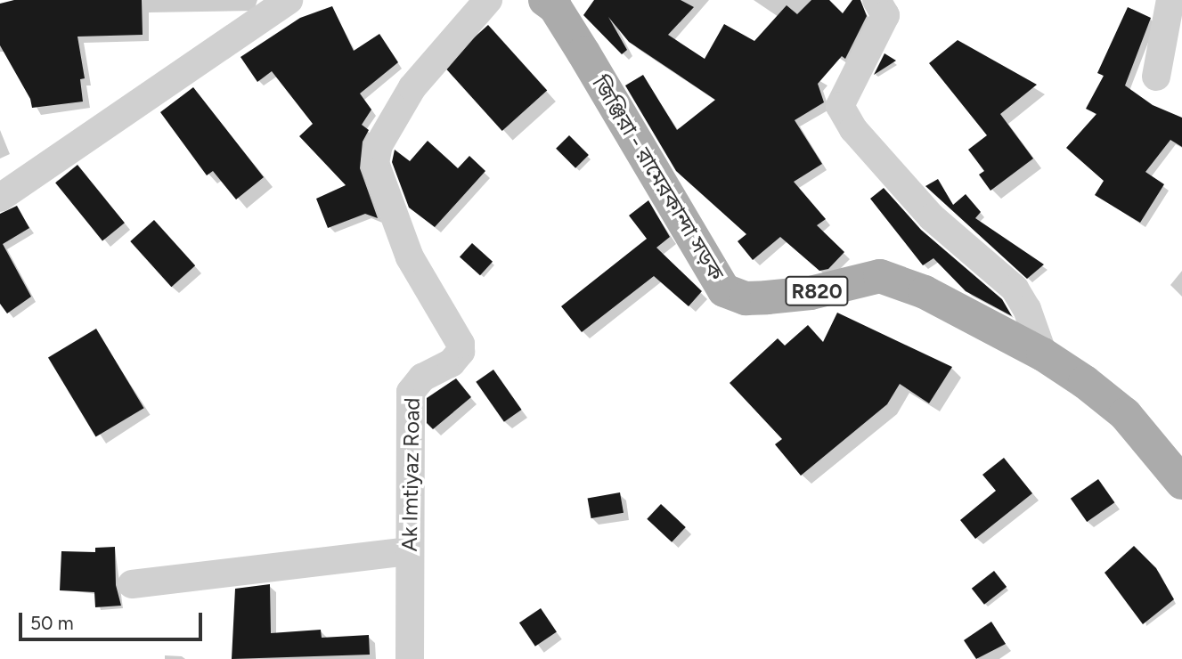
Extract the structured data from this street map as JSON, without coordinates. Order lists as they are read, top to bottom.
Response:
{
  "streets": {
    "main road": ["জিঞ্জিরা - রামেরকান্দা সড়ক", "R820"],
    "street": ["Ak Imtiyaz Road"]
  },
  "scale_bar": "50 m"
}
